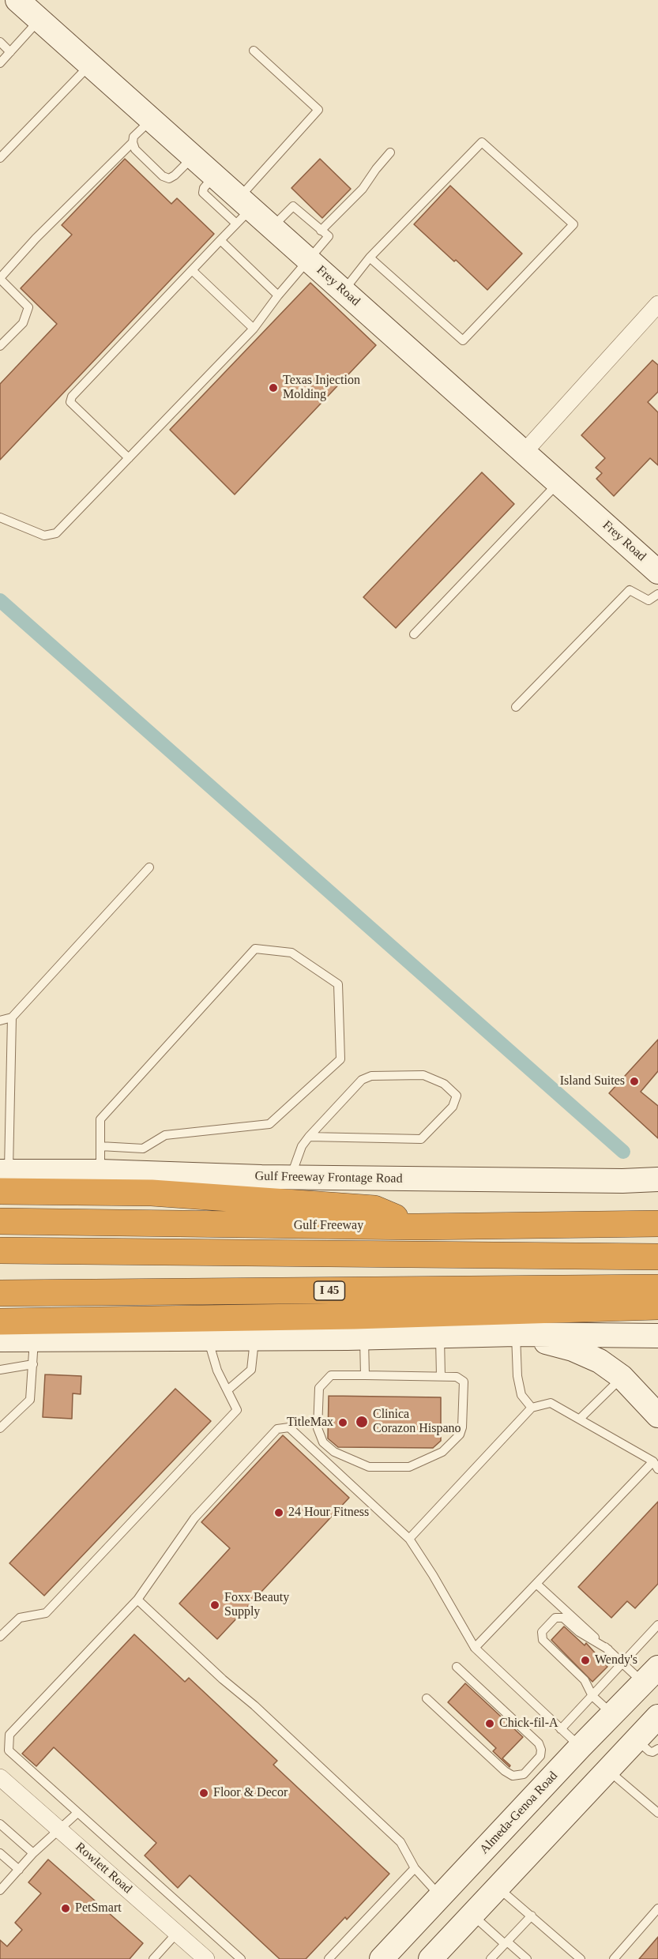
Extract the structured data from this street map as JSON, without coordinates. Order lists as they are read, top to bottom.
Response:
{
  "streets": {
    "highway": ["Gulf Freeway", "I 45"],
    "main road": ["Frey Road", "Gulf Freeway Frontage Road", "Almeda-Genoa Road"],
    "street": ["Rowlett Road"]
  },
  "places": [
    "Texas Injection Molding",
    "Island Suites",
    "Clinica Corazon Hispano",
    "TitleMax",
    "24 Hour Fitness",
    "Foxx Beauty Supply",
    "Wendy's",
    "Chick-fil-A",
    "Floor & Decor",
    "PetSmart"
  ]
}
